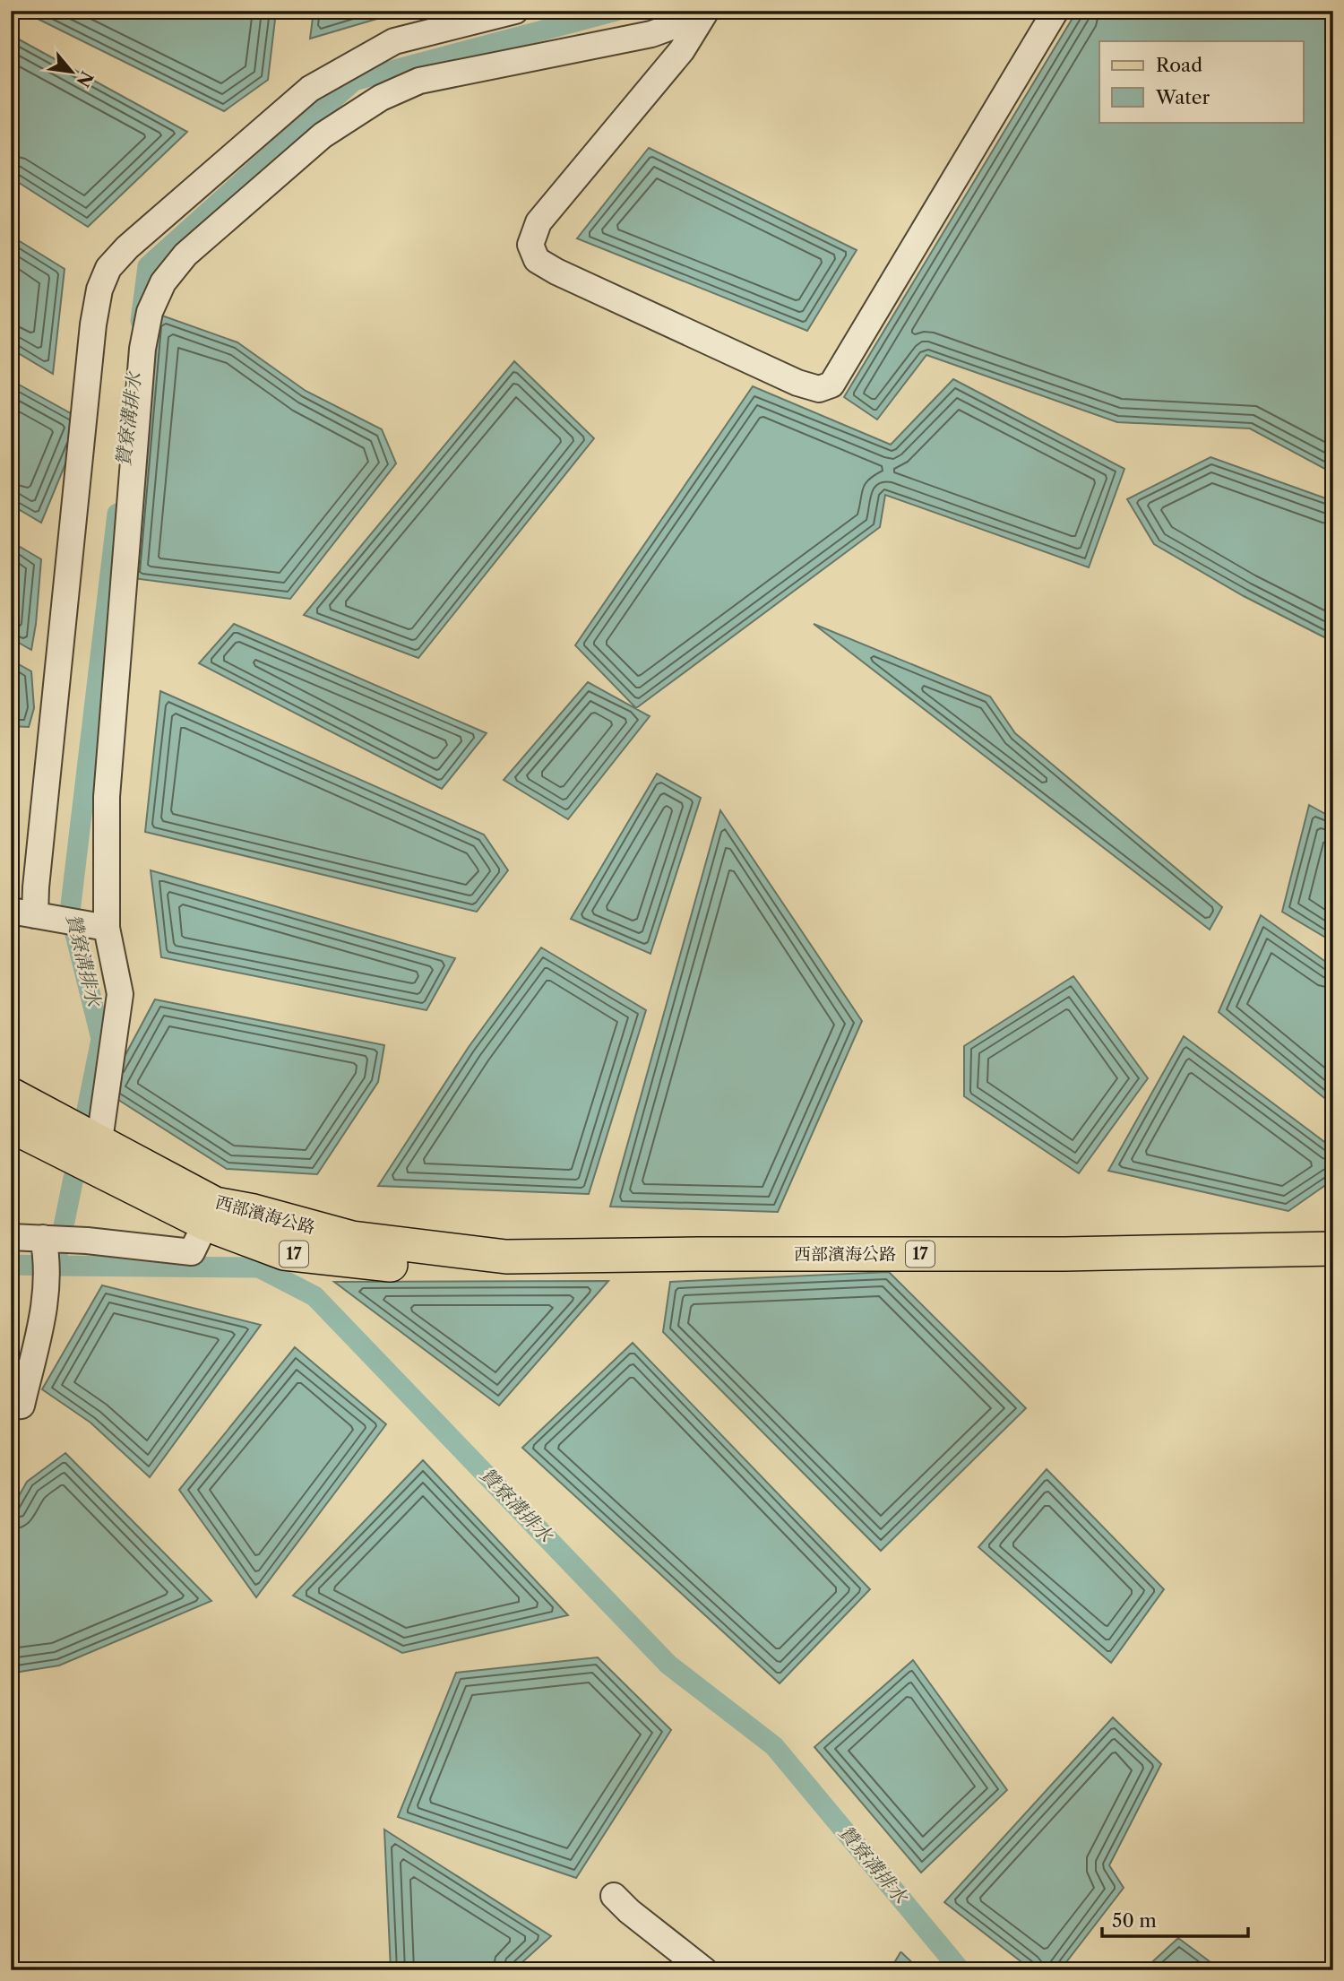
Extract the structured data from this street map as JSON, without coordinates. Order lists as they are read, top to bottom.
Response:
{
  "streets": {
    "main road": ["西部濱海公路", "17"]
  },
  "water": ["贊寮溝排水"],
  "legend": ["Road", "Water"],
  "scale_bar": "50 m",
  "north": "bottom right"
}
